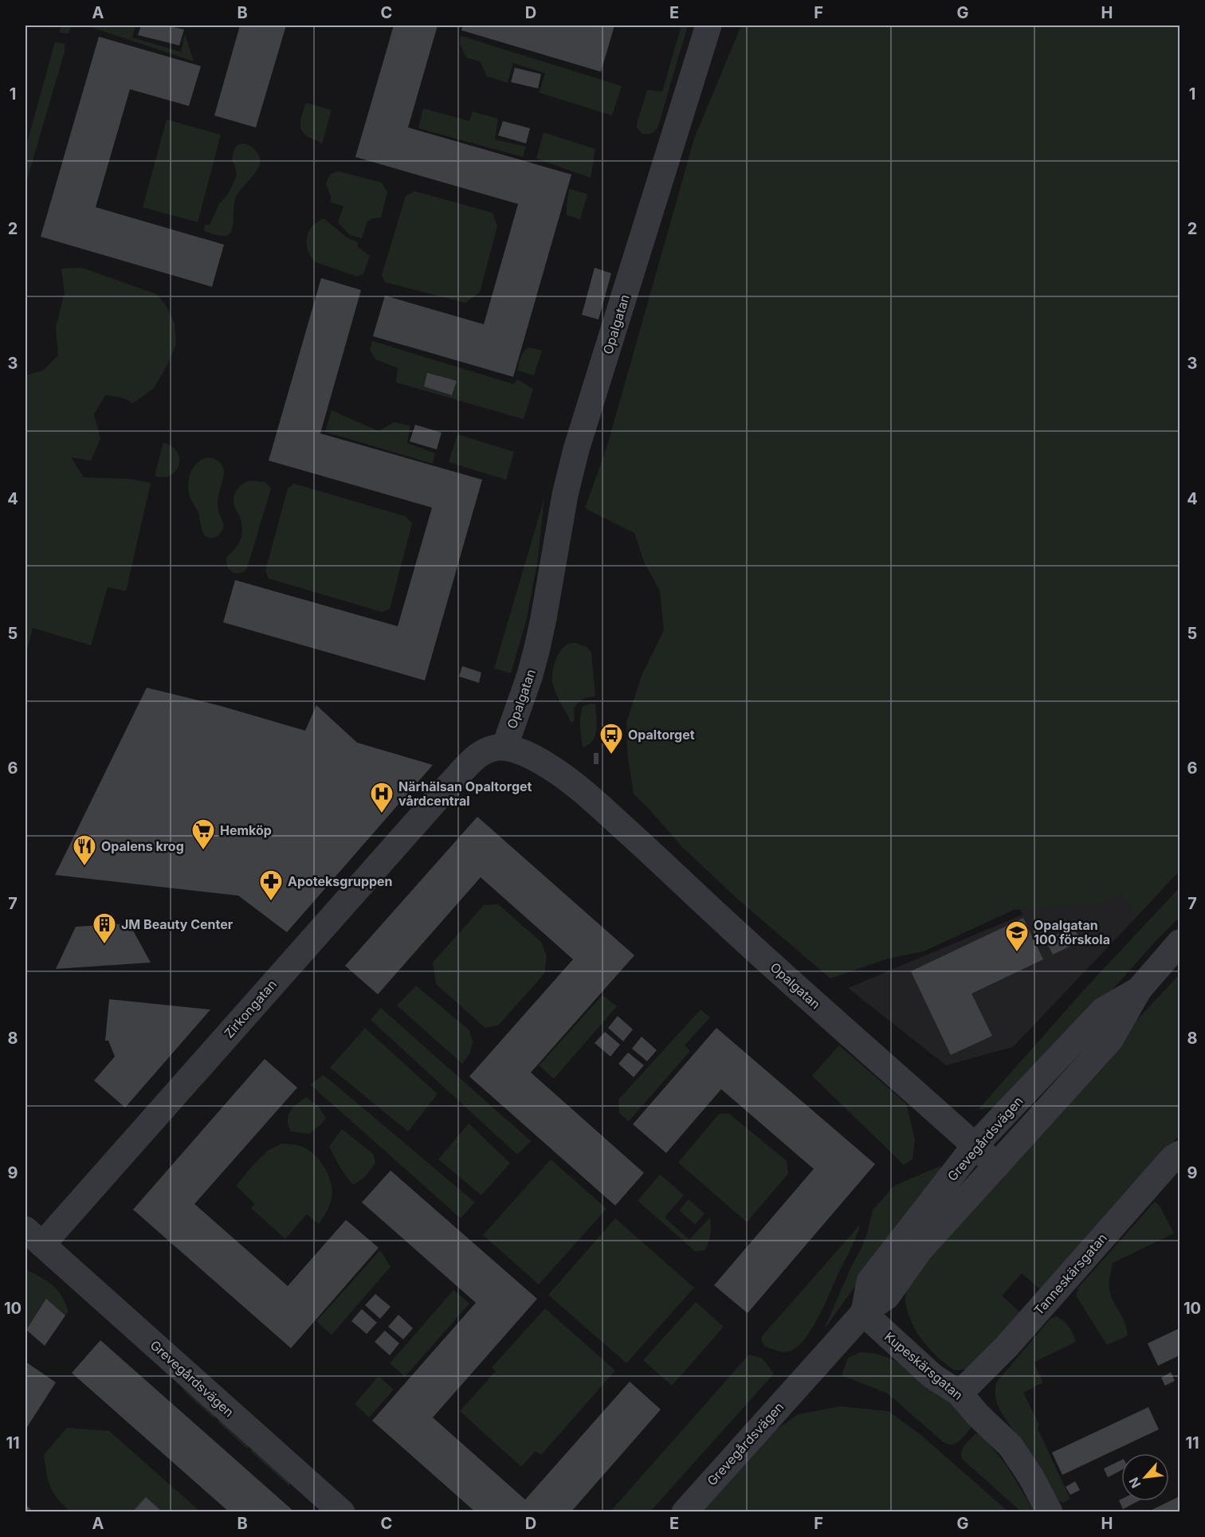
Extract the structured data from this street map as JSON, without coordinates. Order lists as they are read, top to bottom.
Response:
{
  "streets": {
    "street": [
      "Opalgatan",
      "Zirkongatan",
      "Grevegårdsvägen",
      "Tanneskärsgatan",
      "Kupeskärsgatan"
    ]
  },
  "crossings": [
    ["Opalgatan", "Zirkongatan"],
    ["Opalgatan", "Grevegårdsvägen"],
    ["Zirkongatan", "Grevegårdsvägen"],
    ["Grevegårdsvägen", "Kupeskärsgatan"],
    ["Tanneskärsgatan", "Kupeskärsgatan"]
  ],
  "places": {
    "bus stop": ["Opaltorget"],
    "hospital": ["Närhälsan Opaltorget vårdcentral"],
    "supermarket": ["Hemköp"],
    "restaurant": ["Opalens krog"],
    "pharmacy": ["Apoteksgruppen"],
    "building": ["JM Beauty Center"],
    "school or university": ["Opalgatan 100 förskola"]
  },
  "north": "bottom left",
  "grid": {
    "columns": [
      "A",
      "B",
      "C",
      "D",
      "E",
      "F",
      "G",
      "H"
    ],
    "rows": [
      "1",
      "2",
      "3",
      "4",
      "5",
      "6",
      "7",
      "8",
      "9",
      "10",
      "11"
    ]
  }
}
